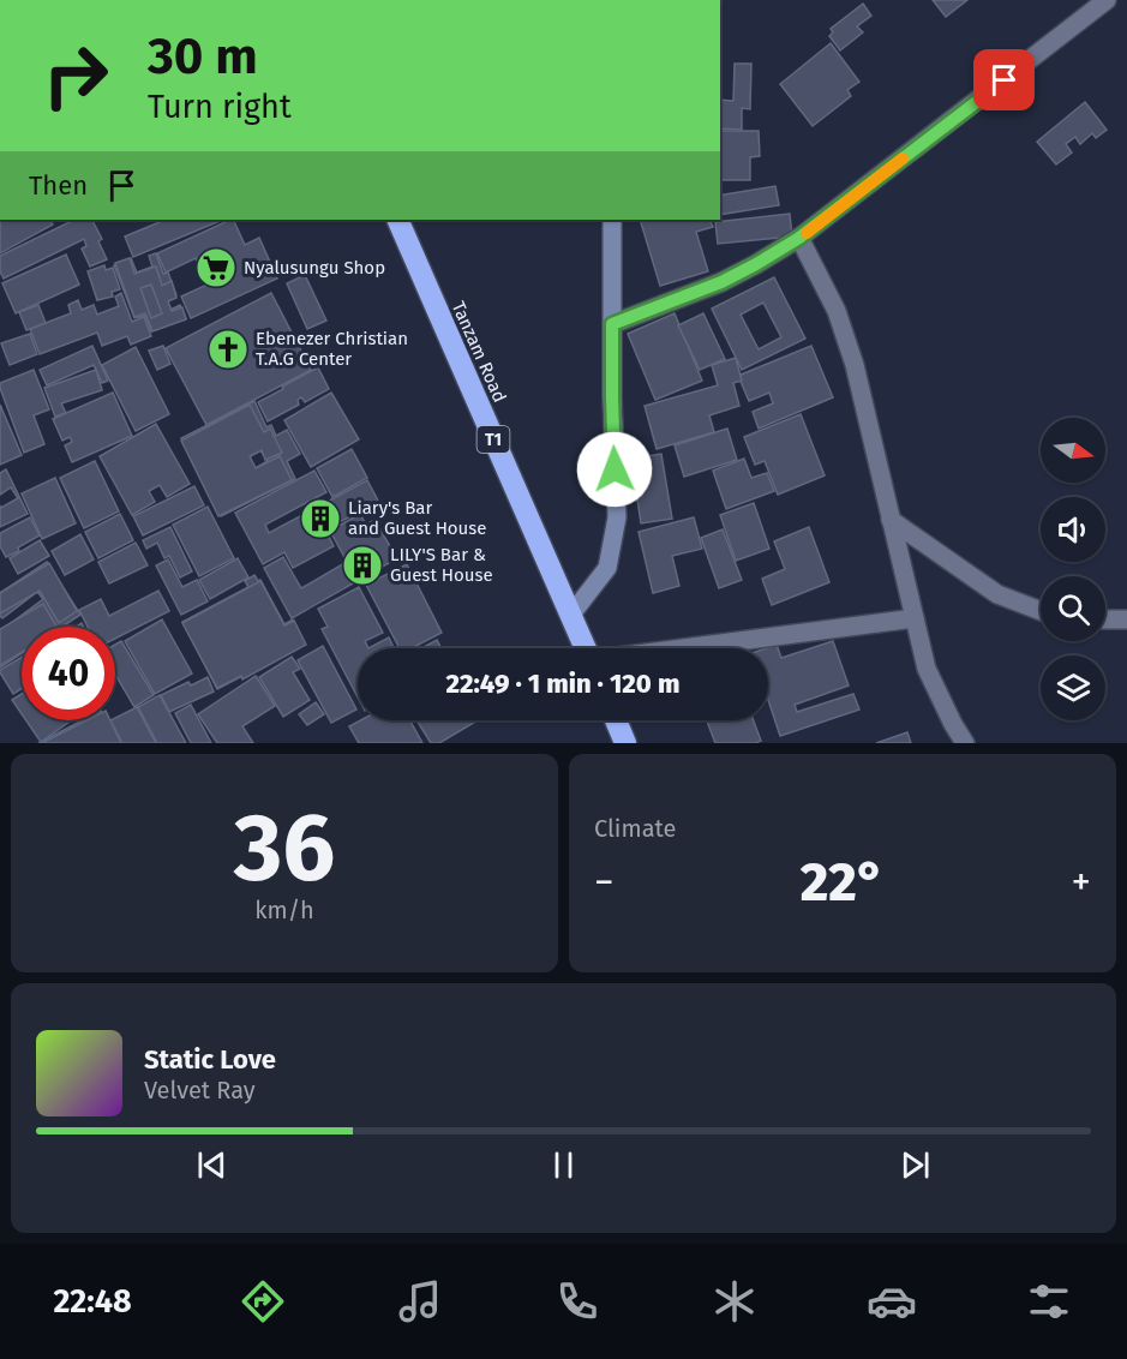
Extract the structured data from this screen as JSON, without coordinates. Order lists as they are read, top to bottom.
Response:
{
  "streets": {
    "highway": ["Tanzam Road", "T1"]
  },
  "places": {
    "supermarket": ["Nyalusungu Shop"],
    "church": ["Ebenezer Christian T.A.G Center"],
    "building": ["Liary's Bar and Guest House", "LILY'S Bar & Guest House"]
  },
  "north": "right",
  "page": {
    "turn": ["30 m", "Turn right"],
    "then": "Then",
    "limit": "40",
    "trip": "22:49 · 1 min · 120 m",
    "tile": [
      ["36", "km/h"],
      "Climate"
    ],
    "heat": ["−", "22°", "+"],
    "song": ["Static Love", "Velvet Ray"],
    "tabs": "22:48"
  }
}
